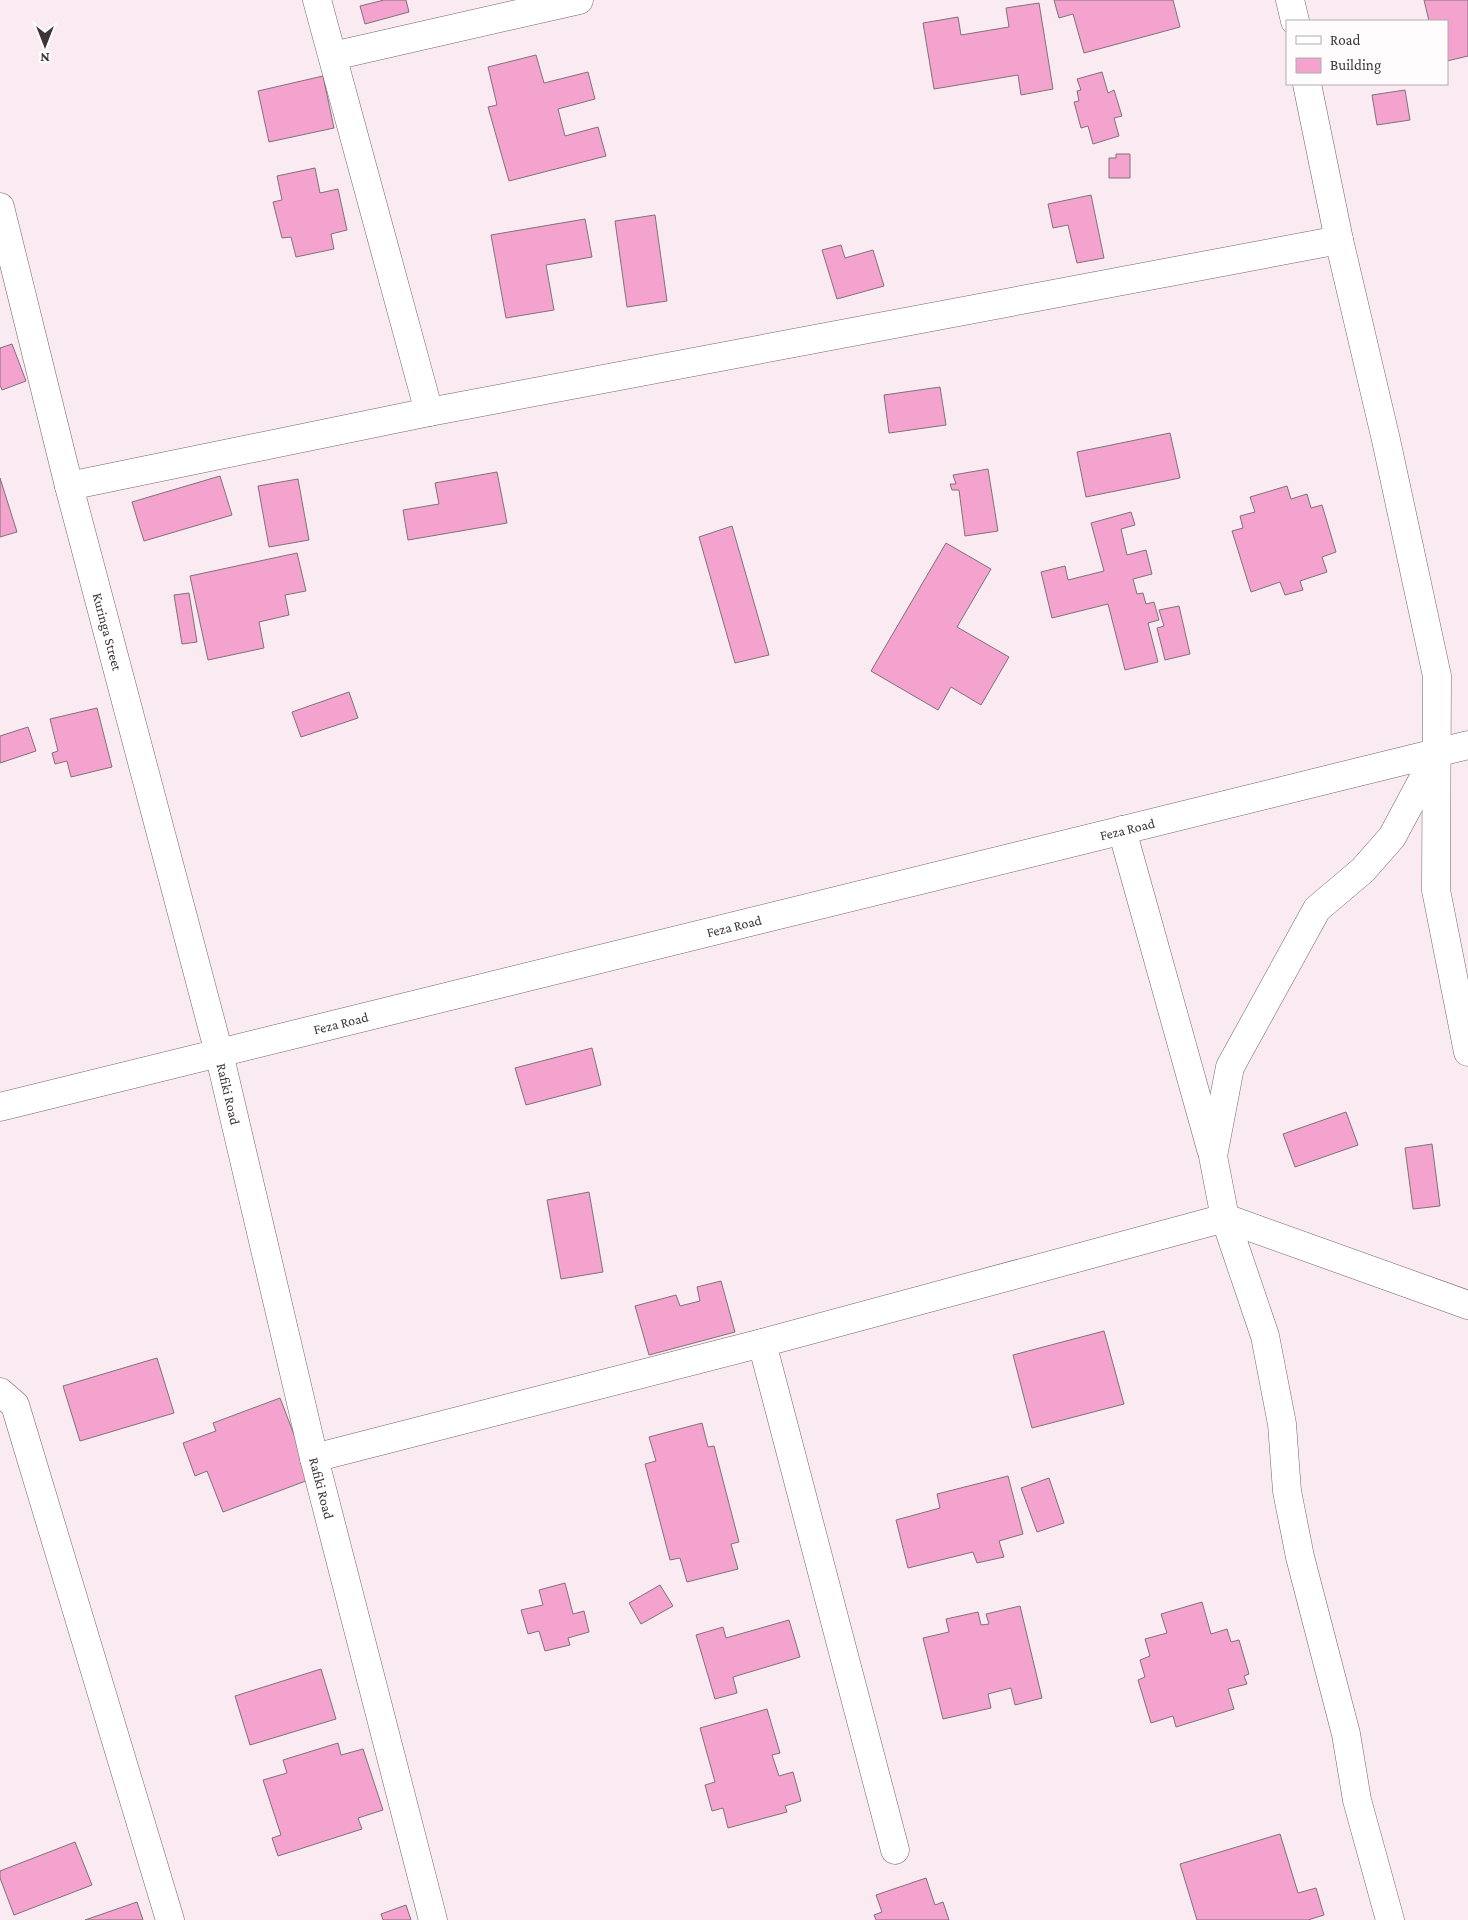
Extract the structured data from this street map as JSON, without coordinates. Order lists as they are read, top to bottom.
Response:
{
  "streets": {
    "street": ["Kuringa Street", "Feza Road", "Rafiki Road"]
  },
  "crossings": [
    ["Kuringa Street", "Feza Road"],
    ["Kuringa Street", "Rafiki Road"],
    ["Feza Road", "Rafiki Road"]
  ],
  "legend": ["Road", "Building"],
  "north": "bottom"
}
